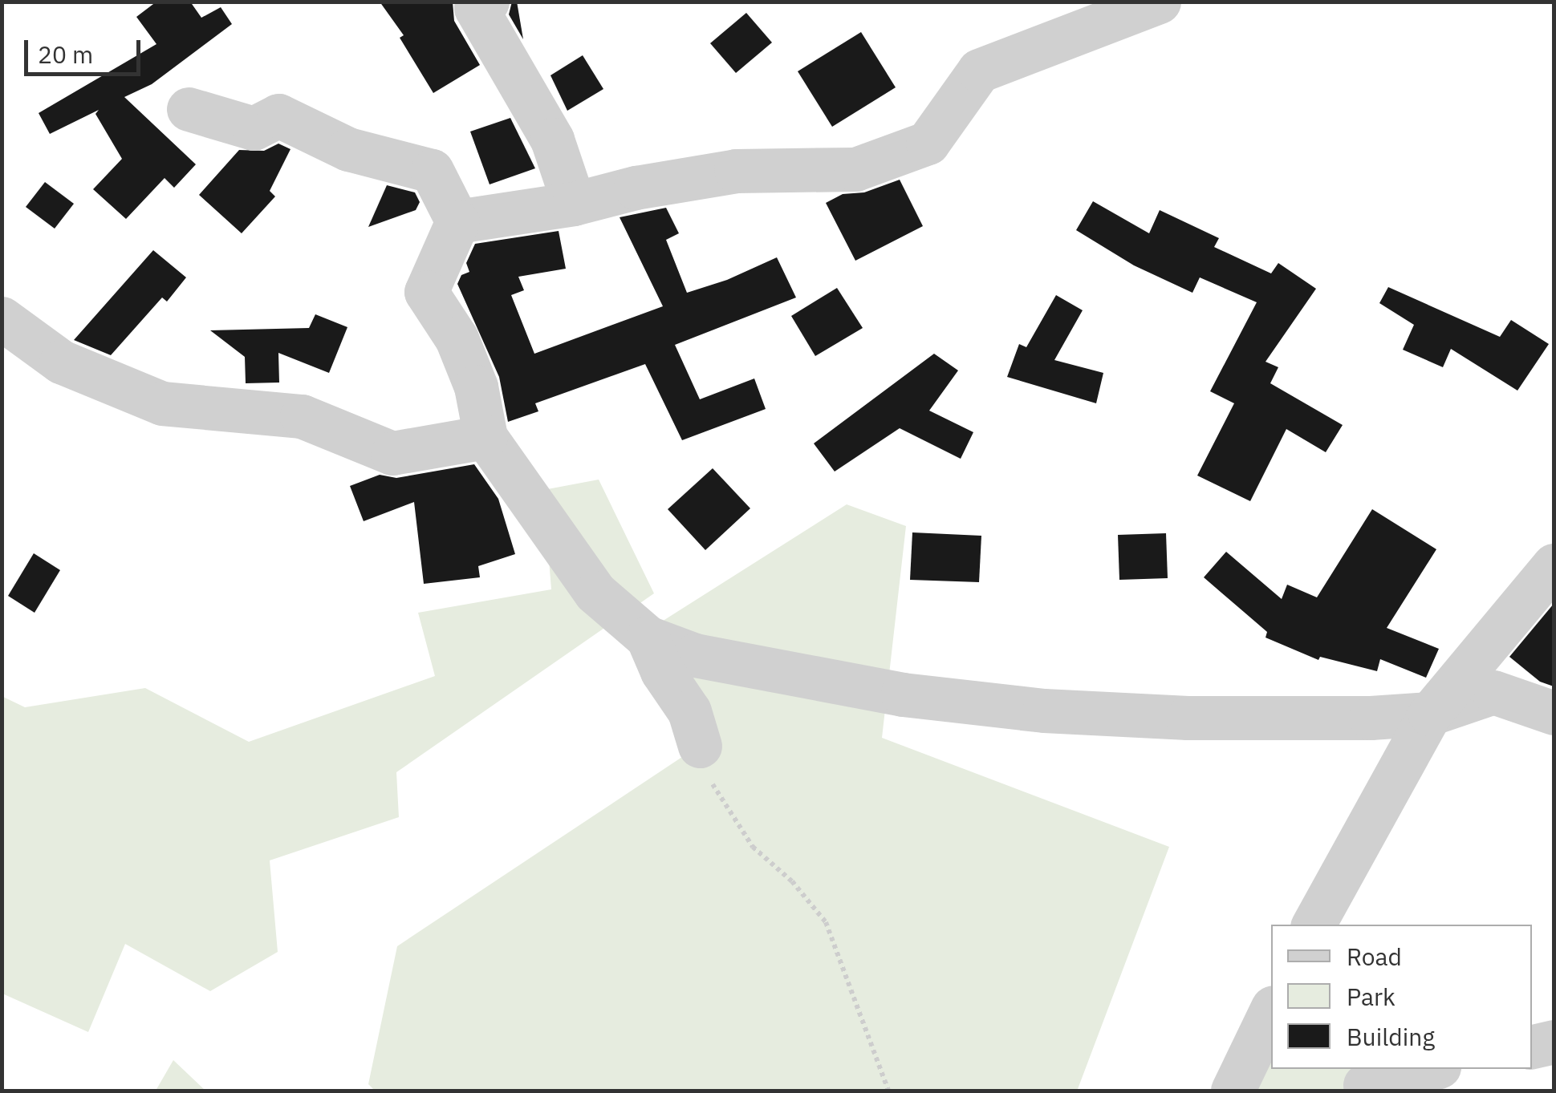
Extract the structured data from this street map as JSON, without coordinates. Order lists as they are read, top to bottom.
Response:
{
  "legend": ["Road", "Park", "Building"],
  "scale_bar": "20 m"
}
